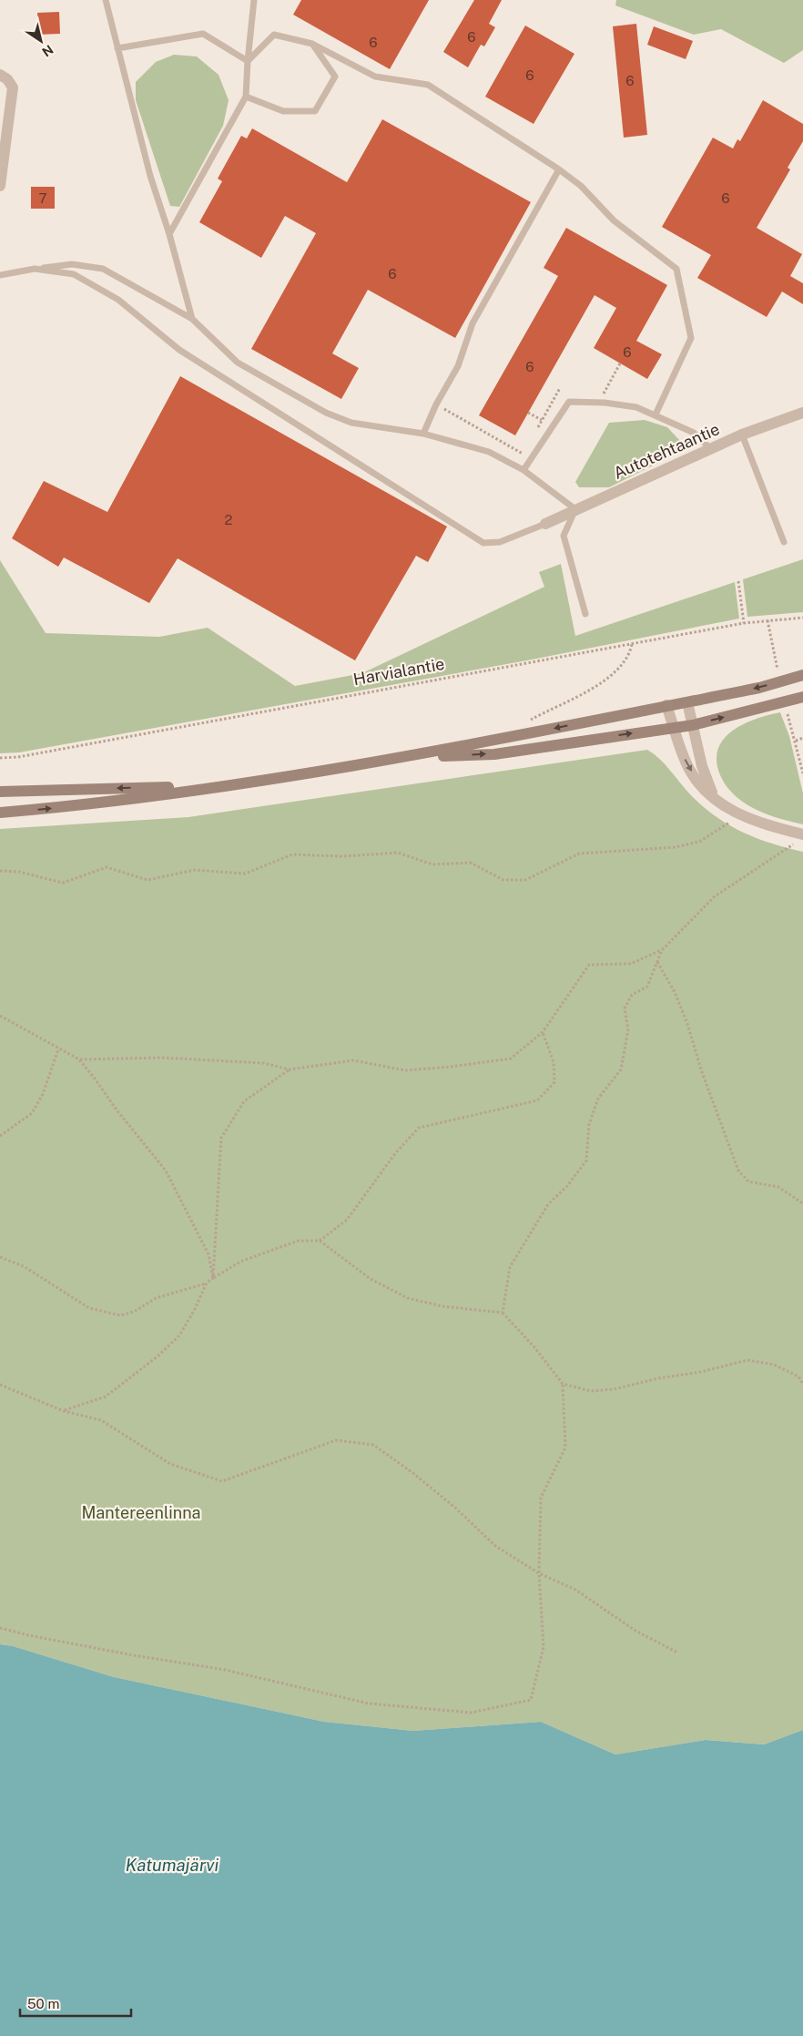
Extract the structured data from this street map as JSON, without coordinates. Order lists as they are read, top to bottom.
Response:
{
  "streets": {
    "street": ["Autotehtaantie"],
    "path": ["Harvialantie"]
  },
  "water": ["Katumajärvi"],
  "parks": ["Mantereenlinna"],
  "house_numbers": [
    "6",
    "6",
    "6",
    "6",
    "7",
    "6",
    "6",
    "6",
    "6",
    "2"
  ],
  "scale_bar": "50 m",
  "north": "bottom right"
}
